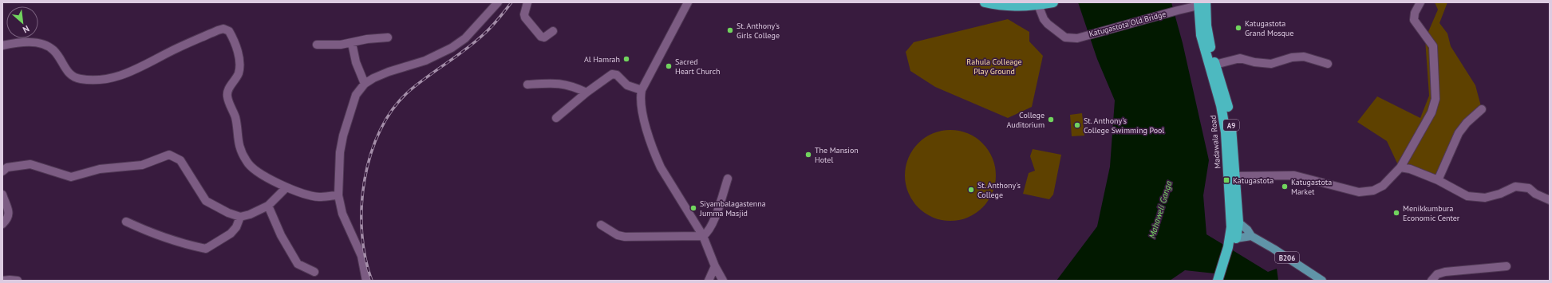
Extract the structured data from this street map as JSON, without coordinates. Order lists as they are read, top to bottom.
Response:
{
  "streets": {
    "highway": ["A9", "Madawala Road"],
    "main road": ["B206"],
    "street": ["Katugastota Old Bridge"]
  },
  "crossings": [
    ["Katugastota Old Bridge", "Madawala Road"],
    ["Madawala Road", "B206"]
  ],
  "water": ["Mahaweli Ganga"],
  "parks": ["Rahula Colleage Play Ground"],
  "places": {
    "other": [
      "Katugastota Grand Mosque",
      "St. Anthony's Girls College",
      "Al Hamrah",
      "Sacred Heart Church",
      "College Auditorium",
      "St. Anthony's College Swimming Pool",
      "The Mansion Hotel",
      "Katugastota Market",
      "St. Anthony's College",
      "Siyambalagastenna Jumma Masjid",
      "Menikkumbura Economic Center"
    ],
    "transit": ["Katugastota"]
  },
  "north": "bottom right"
}
